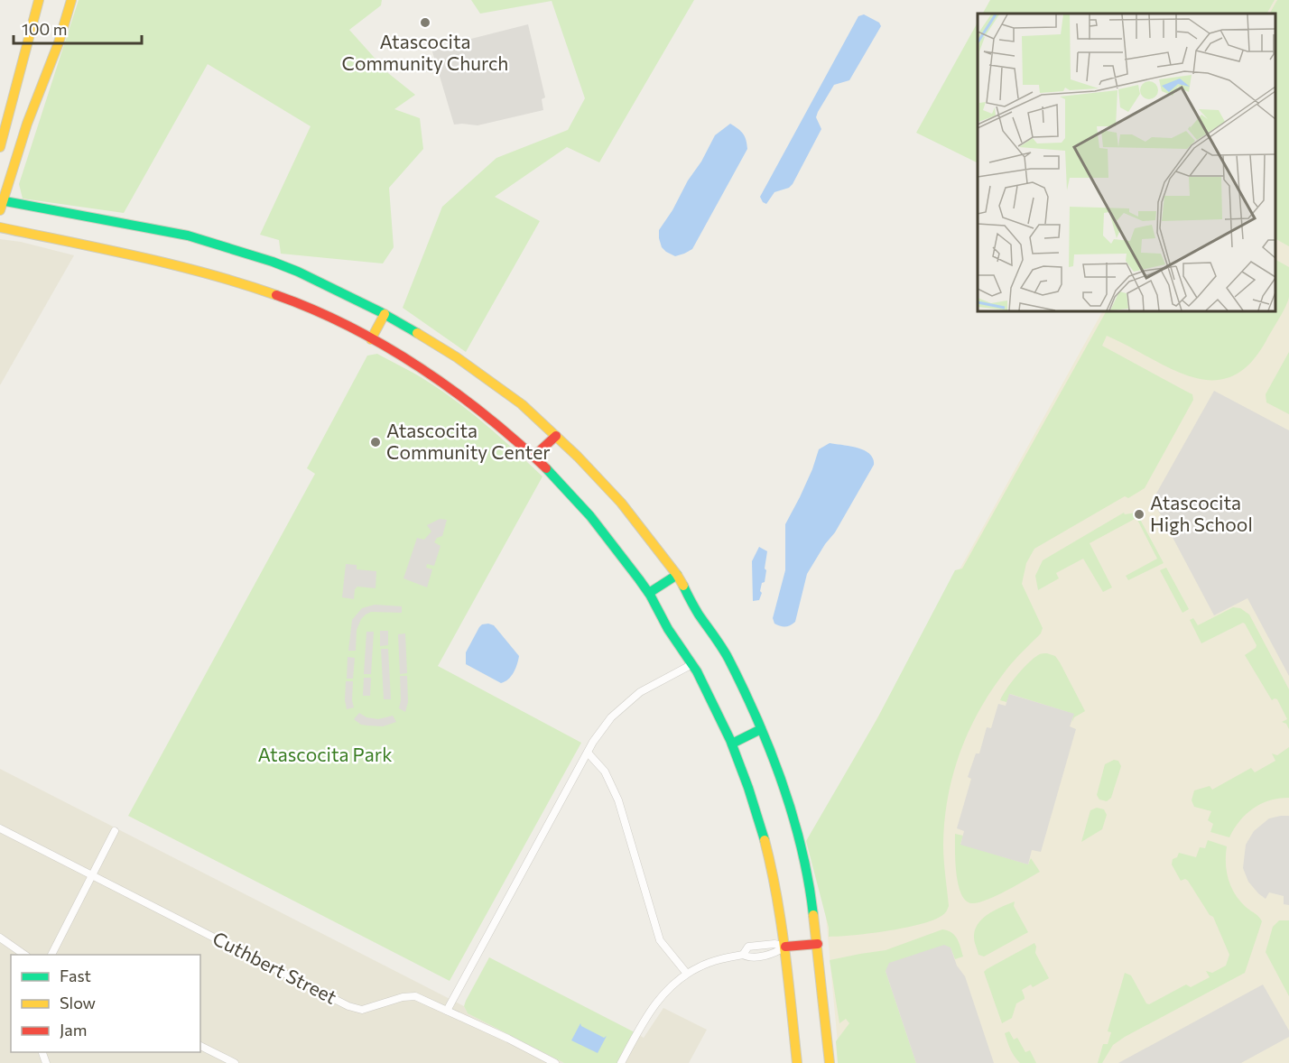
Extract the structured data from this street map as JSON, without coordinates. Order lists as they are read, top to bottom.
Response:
{
  "streets": {
    "street": ["Cuthbert Street"]
  },
  "parks": ["Atascocita Park"],
  "places": ["Atascocita Community Church", "Atascocita Community Center", "Atascocita High School"],
  "legend": ["Fast", "Slow", "Jam"],
  "scale_bar": "100 m"
}
